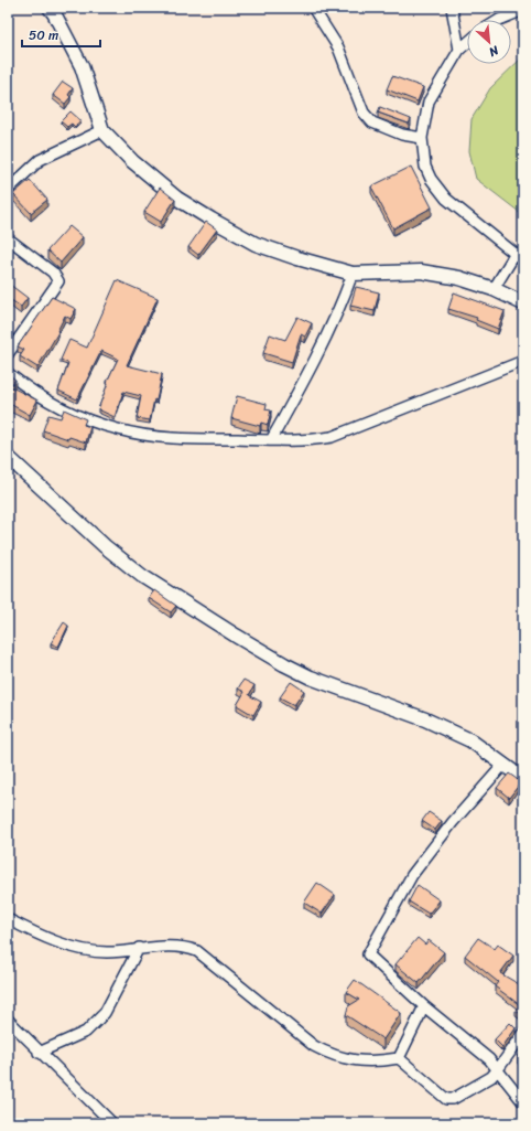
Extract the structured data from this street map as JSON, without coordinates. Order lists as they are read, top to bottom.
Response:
{
  "scale_bar": "50 m",
  "north": "bottom right"
}
